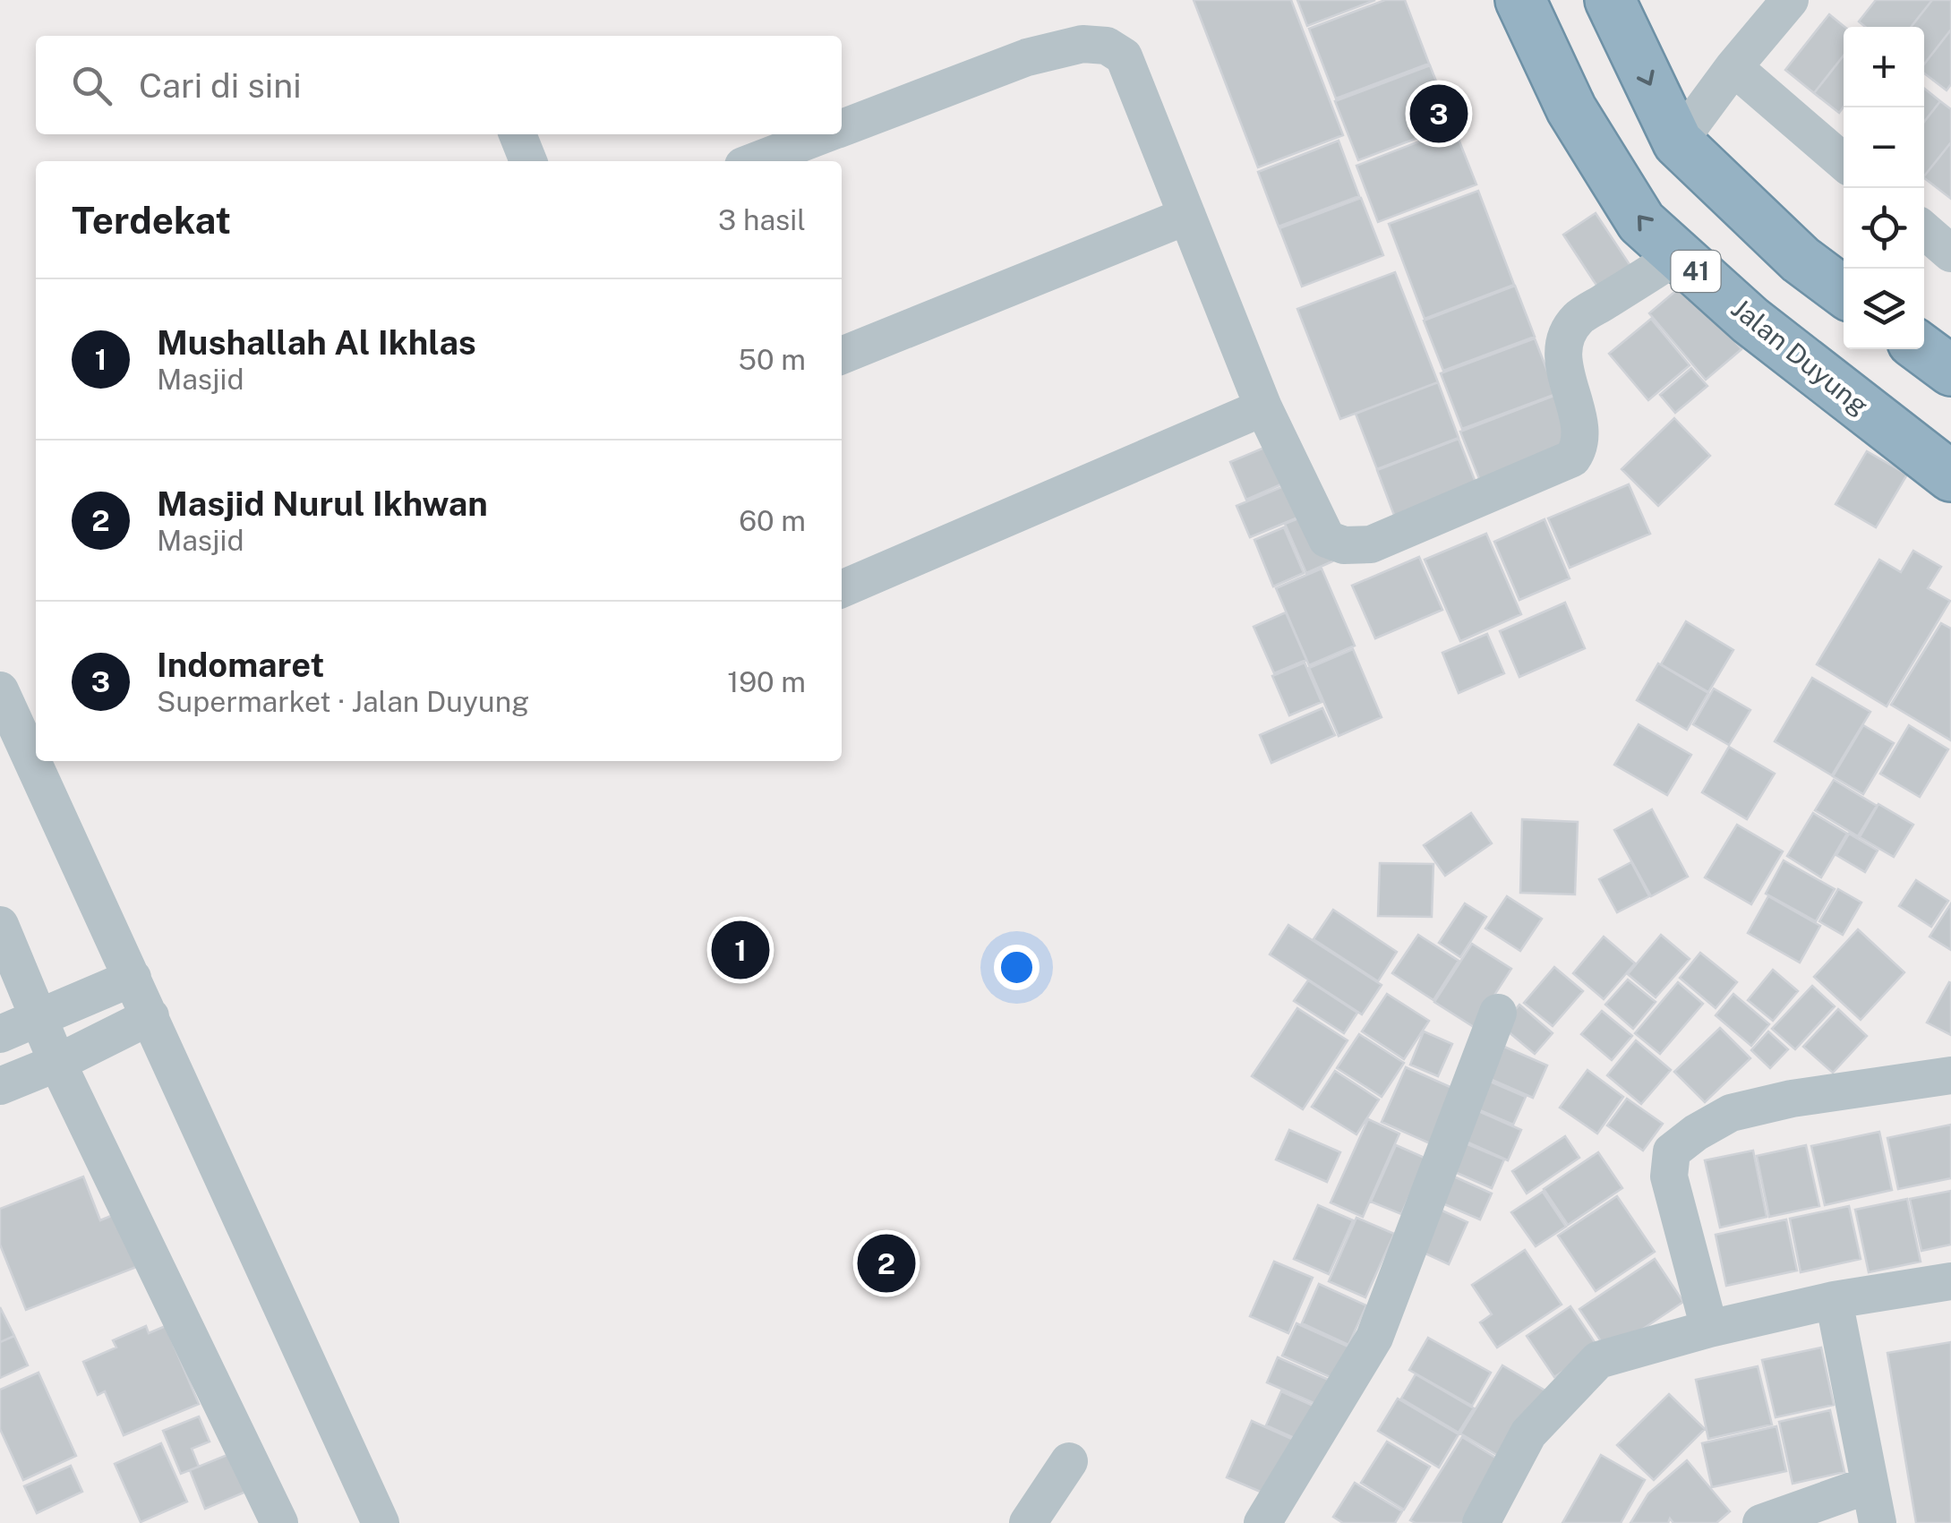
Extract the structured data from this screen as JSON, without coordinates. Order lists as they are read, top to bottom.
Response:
{
  "streets": {
    "highway": ["41", "Jalan Duyung"]
  },
  "page": {
    "map_buttons": ["+", "−"],
    "search": "Cari di sini",
    "pins": ["3", "1", "2"],
    "heading": ["Terdekat", "3 hasil"],
    "list": [
      {
        "mark": "1",
        "name": "Mushallah Al Ikhlas",
        "note": "Masjid",
        "value": "50 m"
      },
      {
        "mark": "2",
        "name": "Masjid Nurul Ikhwan",
        "note": "Masjid",
        "value": "60 m"
      },
      {
        "mark": "3",
        "name": "Indomaret",
        "note": "Supermarket · Jalan Duyung",
        "value": "190 m"
      }
    ]
  }
}
